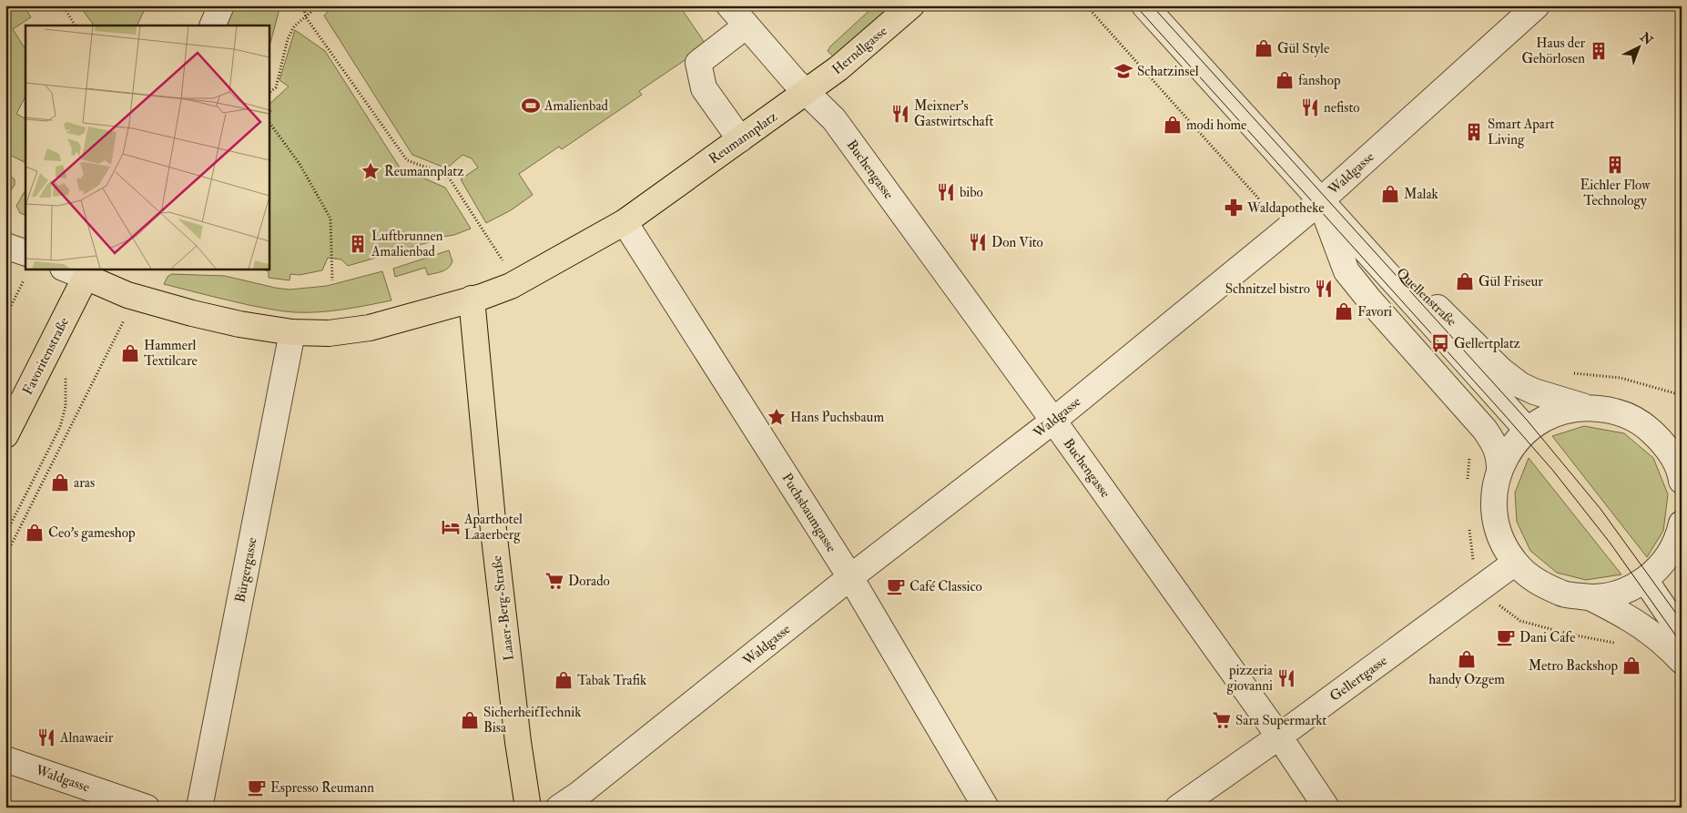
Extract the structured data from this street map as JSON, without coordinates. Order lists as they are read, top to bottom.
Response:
{
  "streets": {
    "main road": [
      "Herndlgasse",
      "Reumannplatz",
      "Favoritenstraße",
      "Laaer-Berg-Straße"
    ],
    "street": [
      "Buchengasse",
      "Waldgasse",
      "Quellenstraße",
      "Puchsbaumgasse",
      "Bürgergasse",
      "Gellertgasse"
    ]
  },
  "crossings": [
    ["Herndlgasse", "Reumannplatz"],
    ["Herndlgasse", "Buchengasse"],
    ["Reumannplatz", "Buchengasse"],
    ["Reumannplatz", "Favoritenstraße"],
    ["Reumannplatz", "Puchsbaumgasse"],
    ["Reumannplatz", "Bürgergasse"],
    ["Reumannplatz", "Laaer-Berg-Straße"],
    ["Buchengasse", "Waldgasse"],
    ["Buchengasse", "Gellertgasse"],
    ["Waldgasse", "Quellenstraße"],
    ["Waldgasse", "Puchsbaumgasse"]
  ],
  "places": {
    "shop": [
      "Gül Style",
      "fanshop",
      "modi home",
      "Malak",
      "Gül Friseur",
      "Favori",
      "Hammerl Textilcare",
      "aras",
      "Ceo's gameshop",
      "handy Ozgem",
      "Metro Backshop",
      "Tabak Trafik",
      "SicherheitTechnik Bisa"
    ],
    "building": [
      "Haus der Gehörlosen",
      "Smart Apart Living",
      "Eichler Flow Technology",
      "Luftbrunnen Amalienbad"
    ],
    "school or university": ["Schatzinsel"],
    "sports": ["Amalienbad"],
    "restaurant": [
      "nefisto",
      "Meixner's Gastwirtschaft",
      "bibo",
      "Don Vito",
      "Schnitzel bistro",
      "pizzeria giovanni",
      "Alnawaeir"
    ],
    "place": ["Reumannplatz", "Hans Puchsbaum"],
    "pharmacy": ["Waldapotheke"],
    "bus stop": ["Gellertplatz"],
    "hotel": ["Aparthotel Laaerberg"],
    "supermarket": ["Dorado", "Sara Supermarkt"],
    "cafe": ["Café Classico", "Dani Cafe", "Espresso Reumann"]
  },
  "north": "top right"
}
